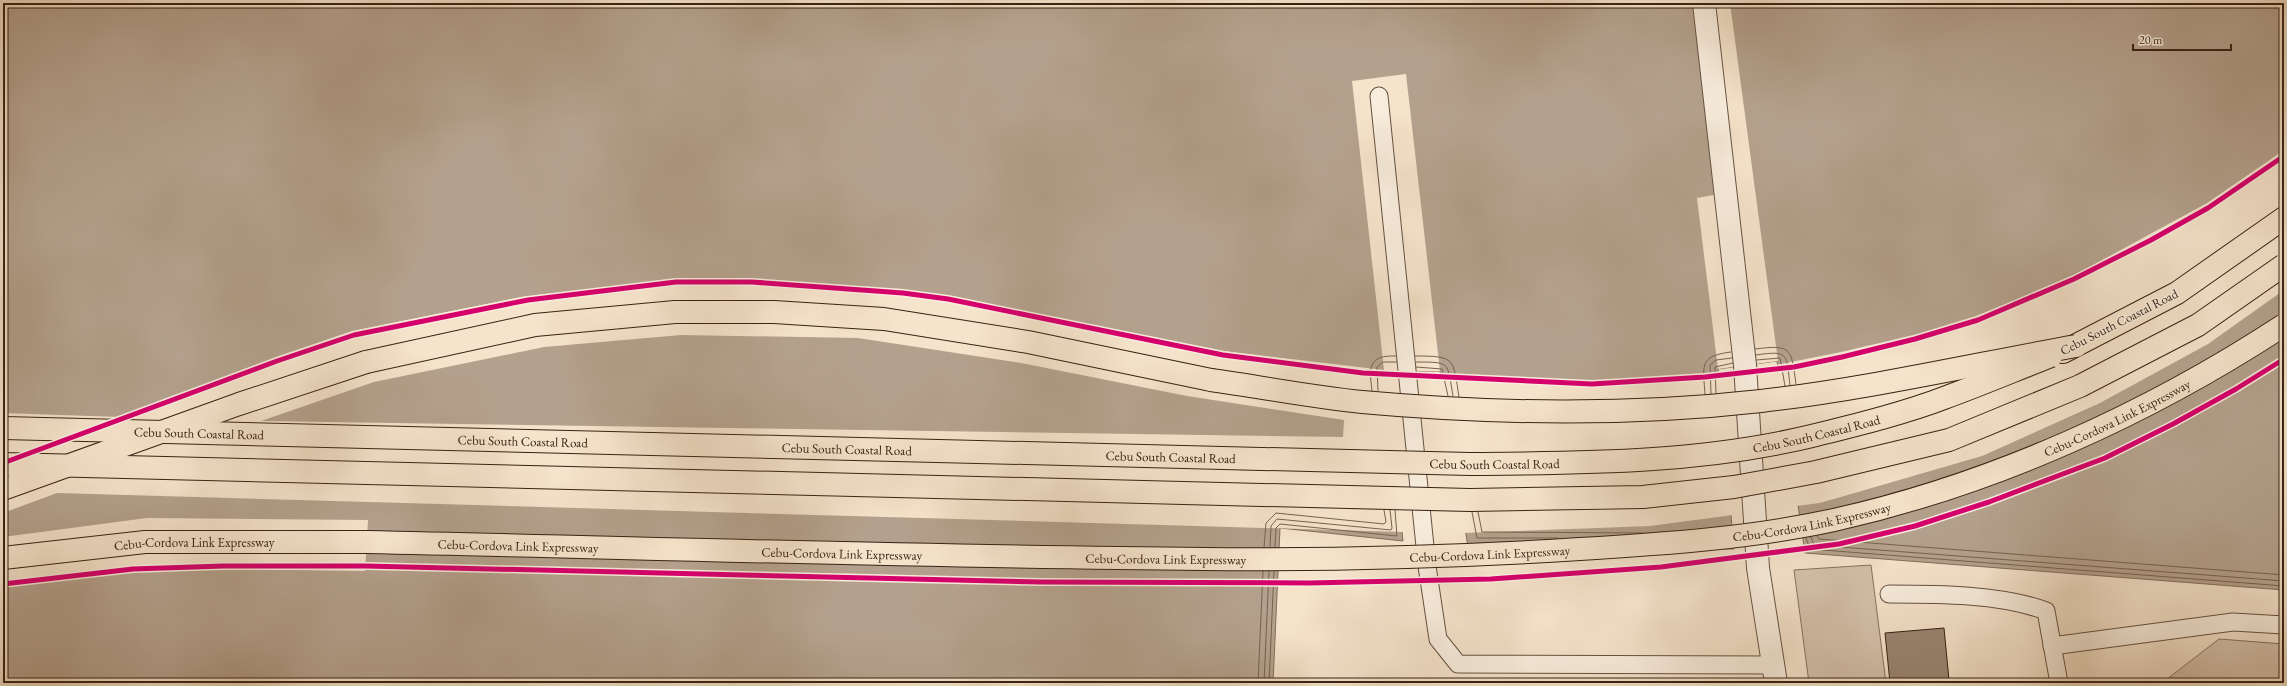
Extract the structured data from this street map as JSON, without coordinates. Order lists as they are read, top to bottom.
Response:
{
  "streets": {
    "highway": ["Cebu South Coastal Road", "Cebu-Cordova Link Expressway"]
  },
  "scale_bar": "20 m"
}
